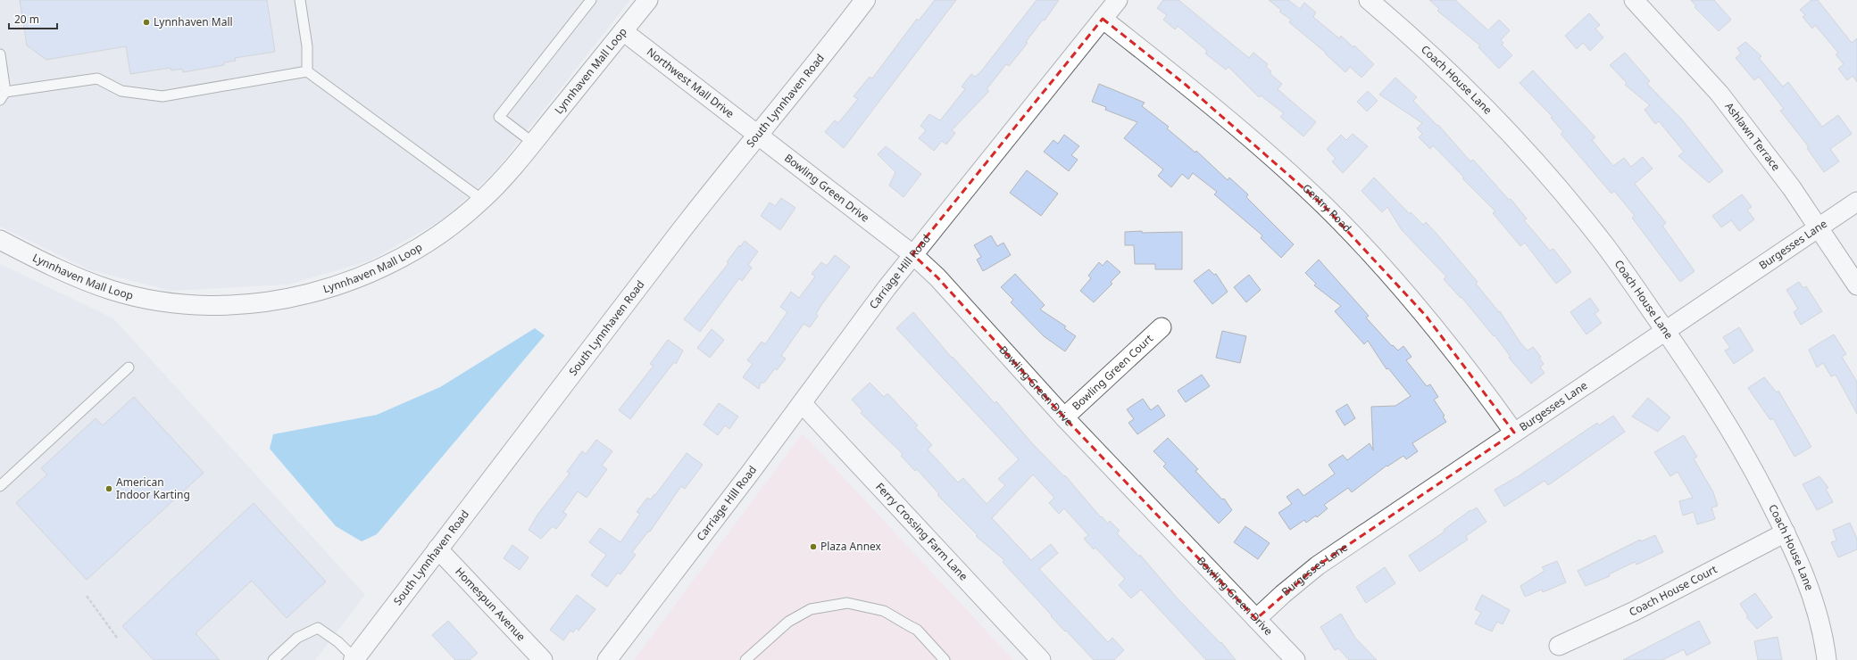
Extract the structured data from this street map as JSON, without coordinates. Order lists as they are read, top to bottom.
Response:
{
  "streets": {
    "street": [
      "Lynnhaven Mall Loop",
      "Coach House Lane",
      "Northwest Mall Drive",
      "South Lynnhaven Road",
      "Ashlawn Terrace",
      "Bowling Green Drive",
      "Gentry Road",
      "Burgesses Lane",
      "Carriage Hill Road",
      "Bowling Green Court",
      "Ferry Crossing Farm Lane",
      "Coach House Court",
      "Homespun Avenue"
    ]
  },
  "crossings": [
    ["Lynnhaven Mall Loop", "Northwest Mall Drive"],
    ["Coach House Lane", "Burgesses Lane"],
    ["Coach House Lane", "Coach House Court"],
    ["Northwest Mall Drive", "South Lynnhaven Road"],
    ["Northwest Mall Drive", "Bowling Green Drive"],
    ["South Lynnhaven Road", "Bowling Green Drive"],
    ["South Lynnhaven Road", "Homespun Avenue"],
    ["Ashlawn Terrace", "Burgesses Lane"],
    ["Bowling Green Drive", "Burgesses Lane"],
    ["Bowling Green Drive", "Carriage Hill Road"],
    ["Bowling Green Drive", "Bowling Green Court"],
    ["Gentry Road", "Burgesses Lane"],
    ["Gentry Road", "Carriage Hill Road"],
    ["Carriage Hill Road", "Ferry Crossing Farm Lane"]
  ],
  "places": ["Lynnhaven Mall", "American Indoor Karting", "Plaza Annex"],
  "scale_bar": "20 m"
}
